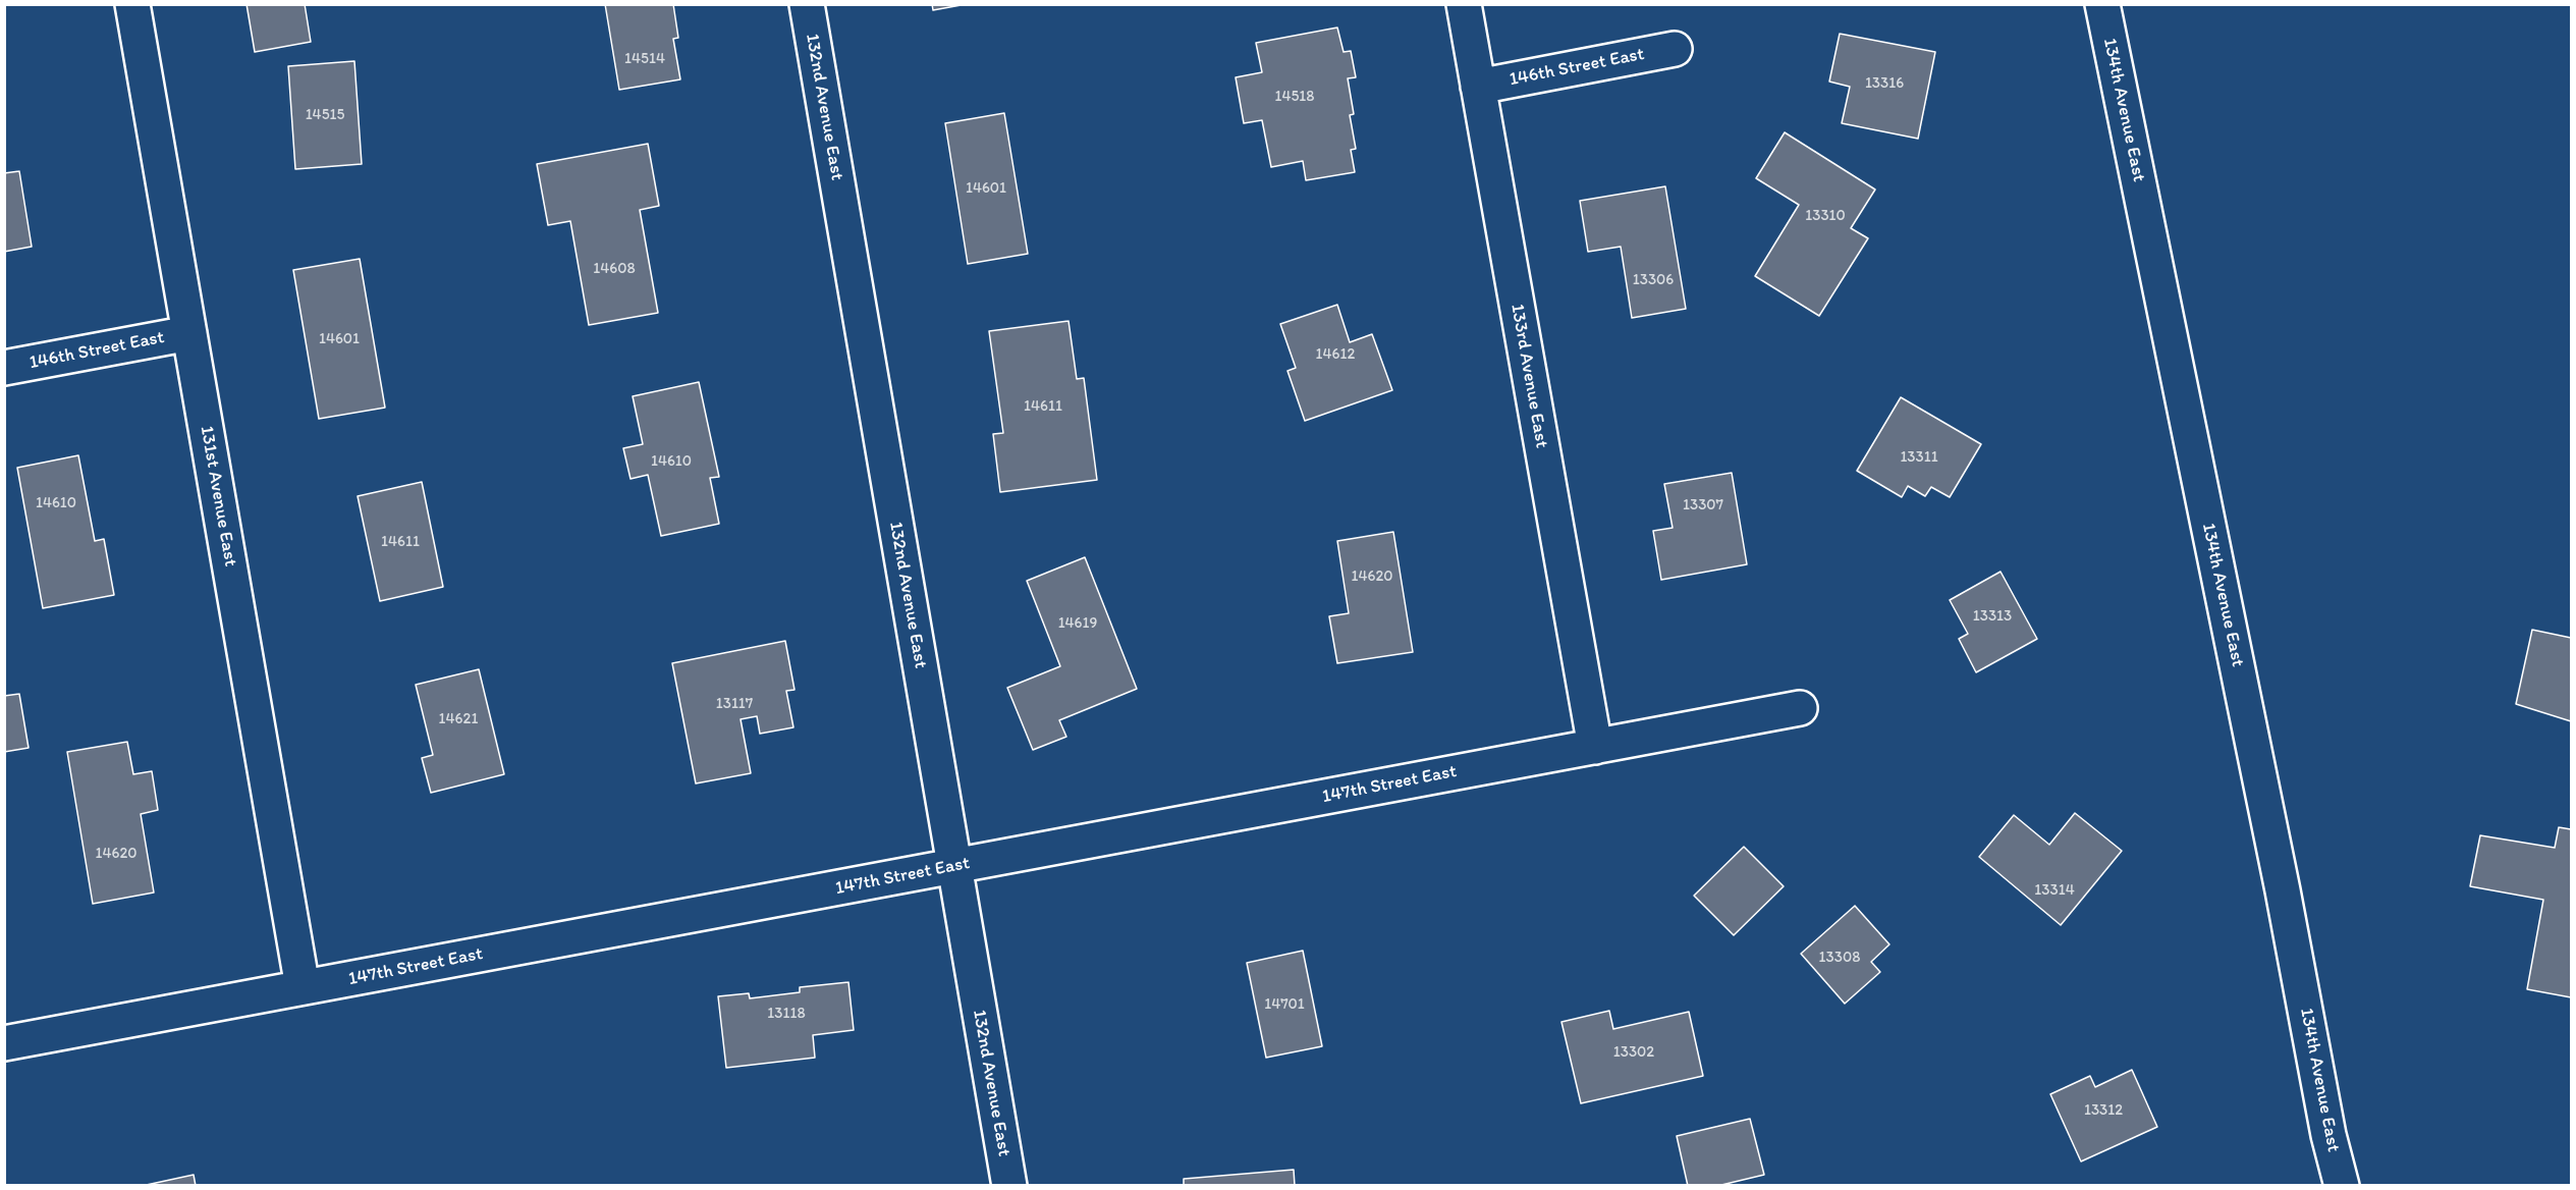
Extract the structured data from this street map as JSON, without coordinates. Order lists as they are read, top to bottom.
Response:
{
  "streets": {
    "street": [
      "146th Street East",
      "132nd Avenue East",
      "134th Avenue East",
      "133rd Avenue East",
      "131st Avenue East",
      "147th Street East"
    ]
  },
  "crossings": [
    ["146th Street East", "133rd Avenue East"],
    ["146th Street East", "131st Avenue East"],
    ["132nd Avenue East", "147th Street East"],
    ["133rd Avenue East", "147th Street East"],
    ["131st Avenue East", "147th Street East"]
  ],
  "house_numbers": [
    "14514",
    "13316",
    "14518",
    "14515",
    "14601",
    "13310",
    "14608",
    "13306",
    "14601",
    "14612",
    "14611",
    "13311",
    "14610",
    "14610",
    "13307",
    "14611",
    "14620",
    "13313",
    "14619",
    "13117",
    "14621",
    "14620",
    "13314",
    "13308",
    "14701",
    "13118",
    "13302",
    "13312"
  ]
}
